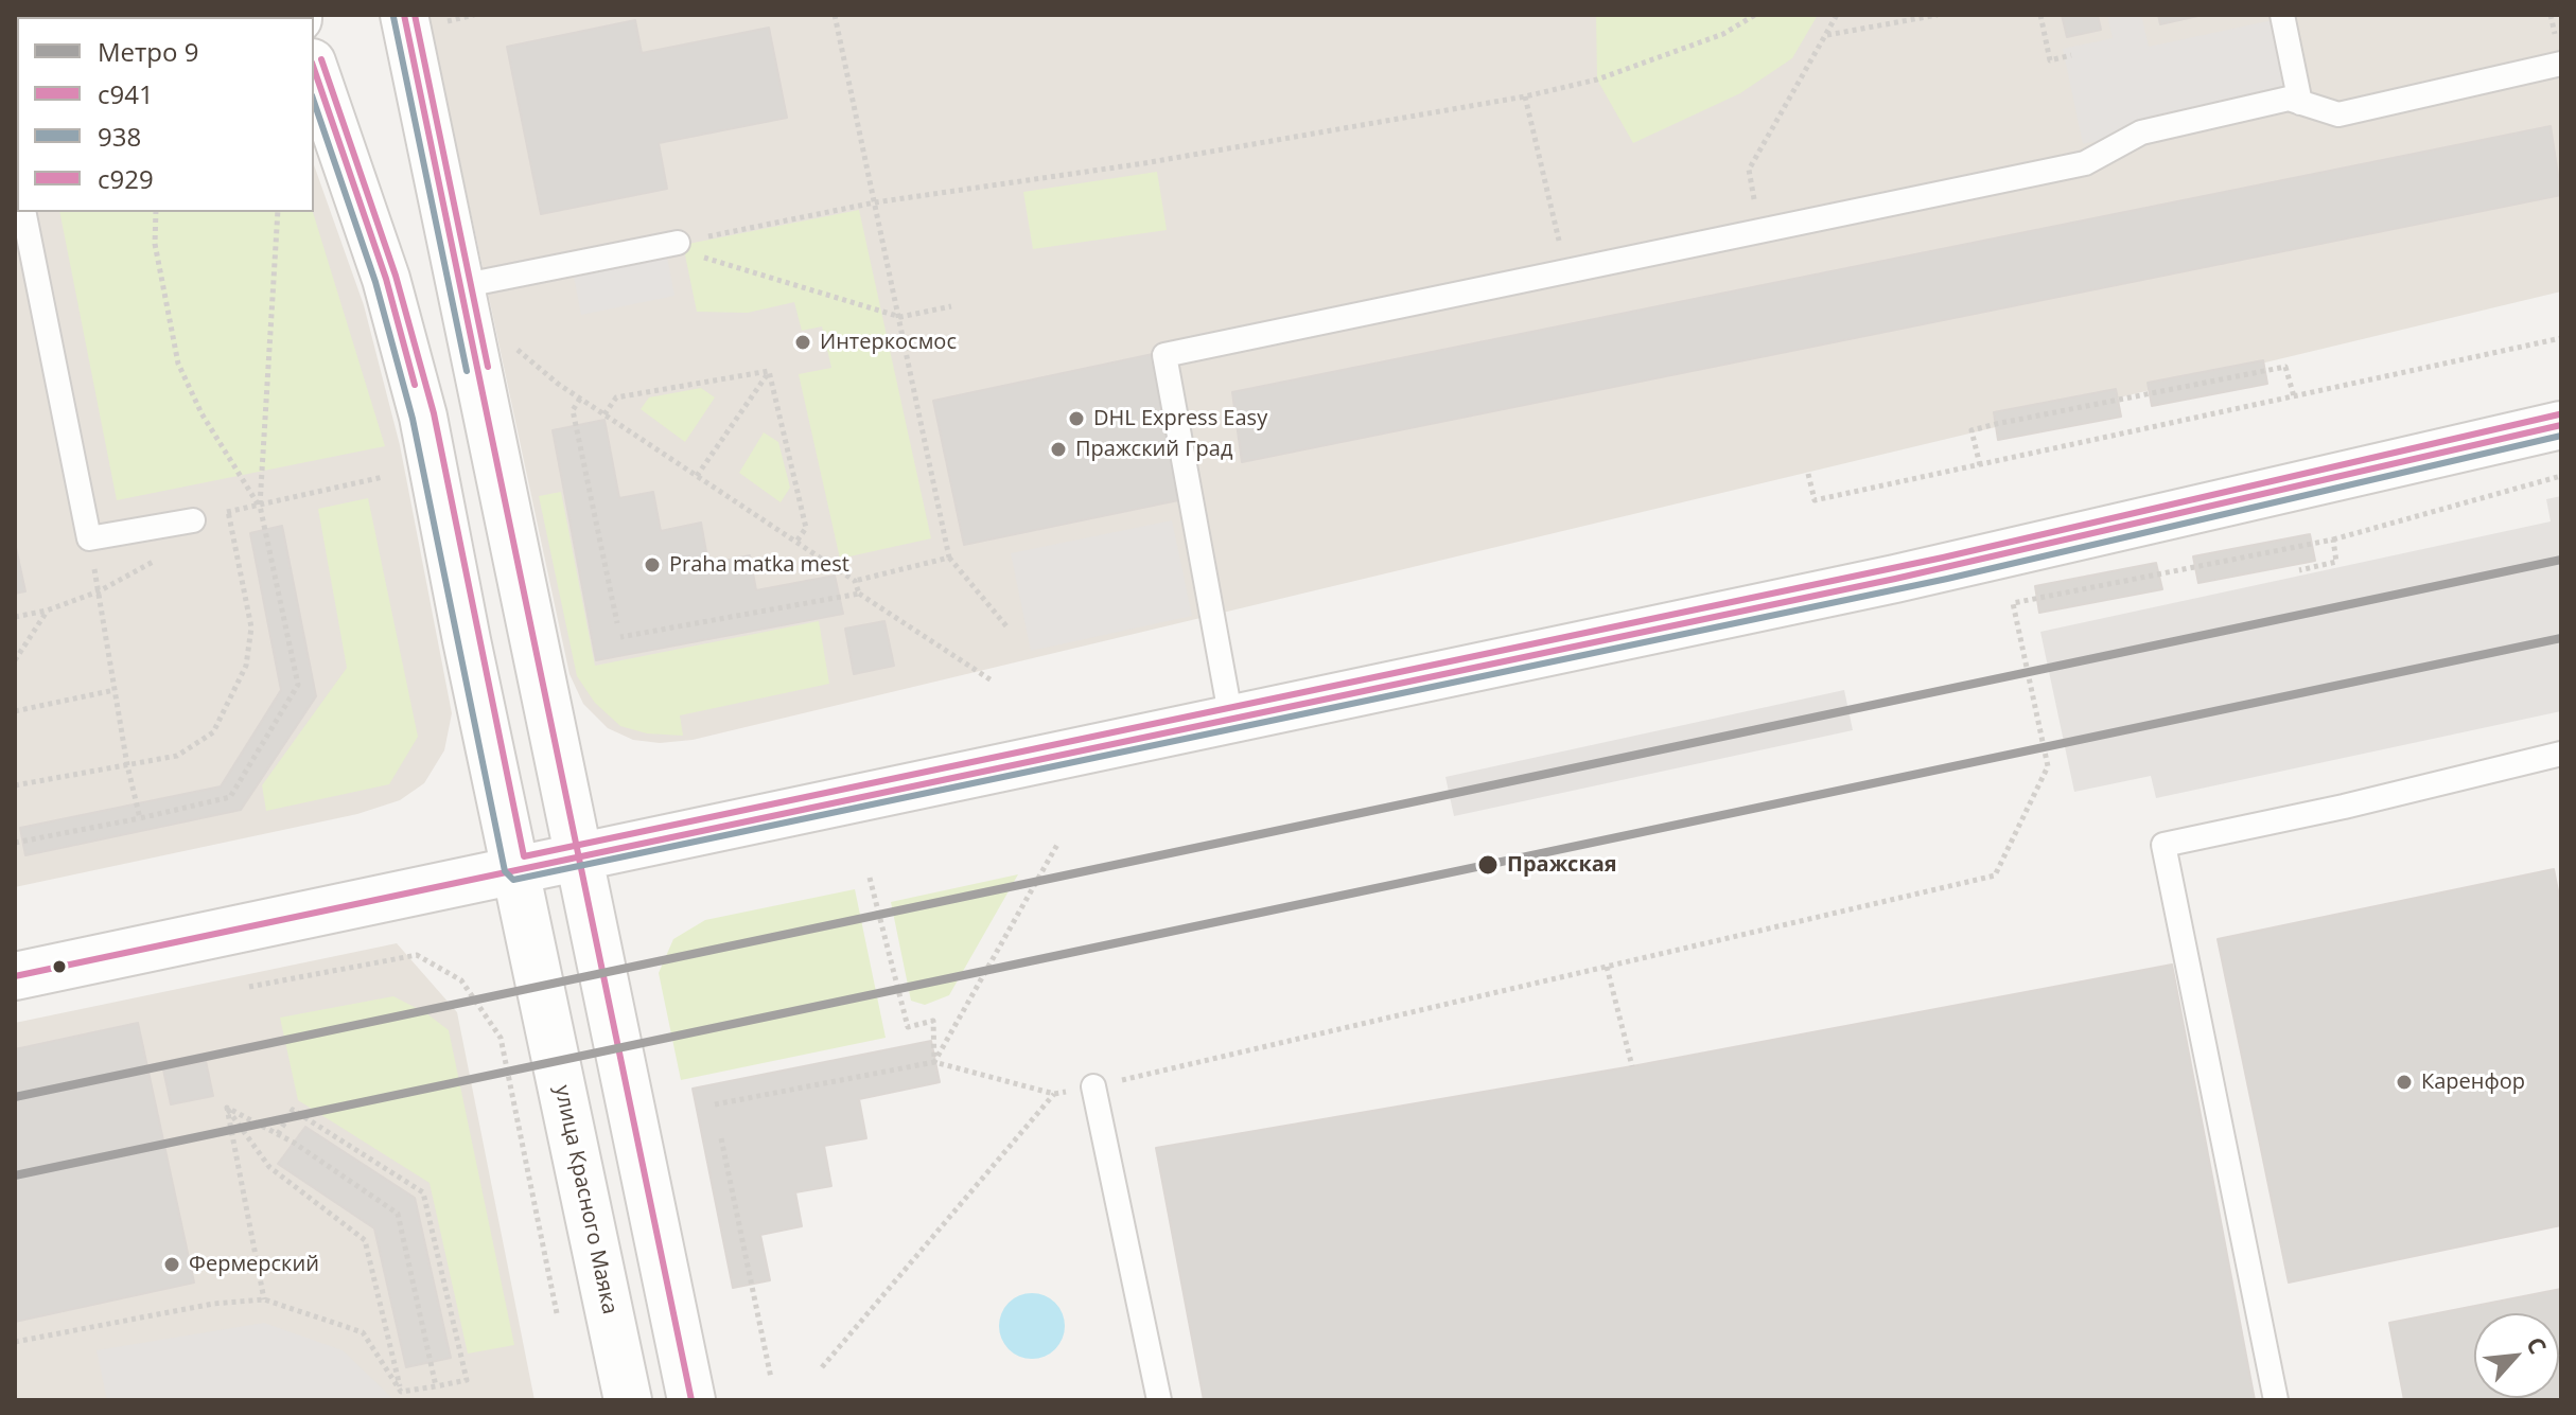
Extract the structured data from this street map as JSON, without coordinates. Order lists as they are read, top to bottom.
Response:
{
  "streets": {
    "street": ["улица Красного Маяка"]
  },
  "places": [
    "Интеркосмос",
    "DHL Express Easy",
    "Пражский Град",
    "Praha matka mest",
    "Пражская",
    "Каренфор",
    "Фермерский"
  ],
  "lines": [
    "transit line с941",
    "transit line с929",
    "transit line 938",
    "metro line 9"
  ],
  "legend": [
    "Метро 9",
    "с941",
    "938",
    "с929"
  ],
  "north": "top right"
}
